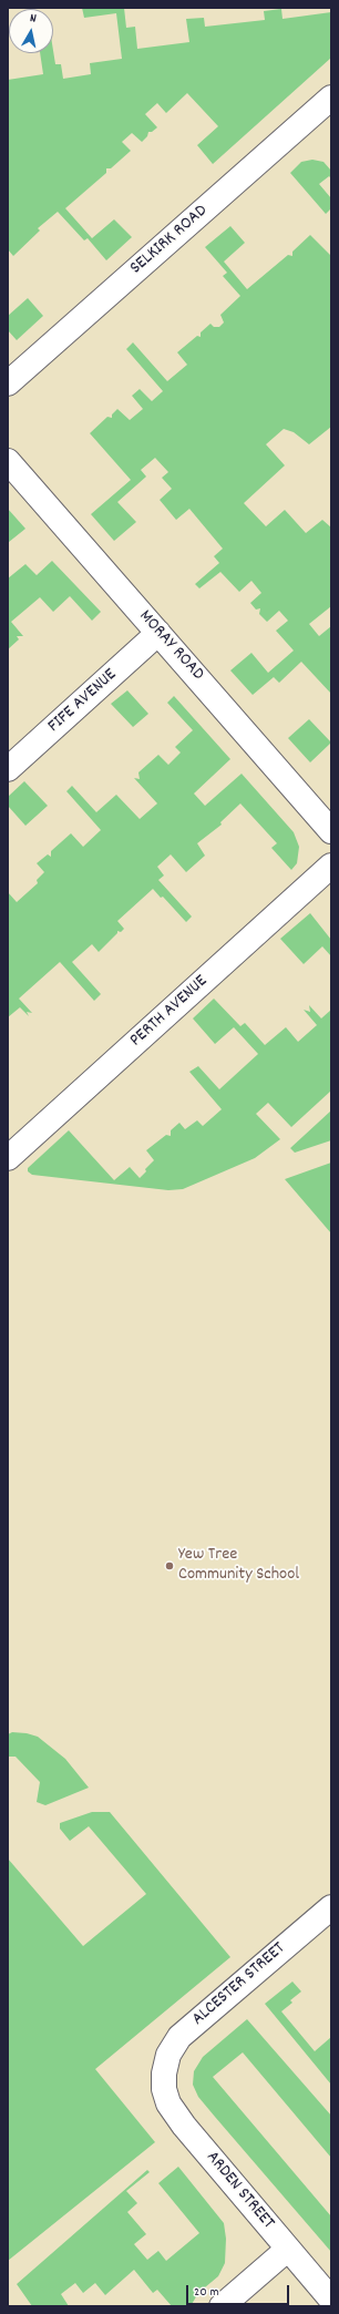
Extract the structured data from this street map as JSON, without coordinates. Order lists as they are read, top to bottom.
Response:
{
  "streets": {
    "street": [
      "SELKIRK ROAD",
      "MORAY ROAD",
      "FIFE AVENUE",
      "PERTH AVENUE",
      "ALCESTER STREET",
      "ARDEN STREET"
    ]
  },
  "crossings": [
    ["MORAY ROAD", "FIFE AVENUE"],
    ["ALCESTER STREET", "ARDEN STREET"]
  ],
  "places": ["Yew Tree Community School"],
  "scale_bar": "20 m",
  "north": "top"
}
